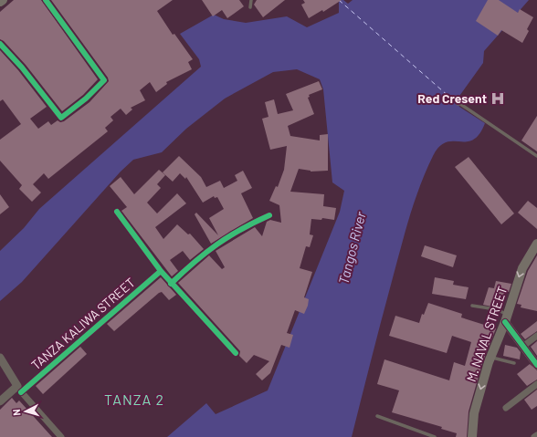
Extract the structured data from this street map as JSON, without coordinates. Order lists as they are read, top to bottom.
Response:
{
  "streets": {
    "main road": ["M. NAVAL STREET"],
    "street": ["TANZA KALIWA STREET"]
  },
  "one_way": ["M. NAVAL STREET"],
  "districts": ["TANZA 2"],
  "water": ["Tangos River"],
  "places": {
    "hospital": ["Red Cresent"]
  },
  "north": "left"
}
